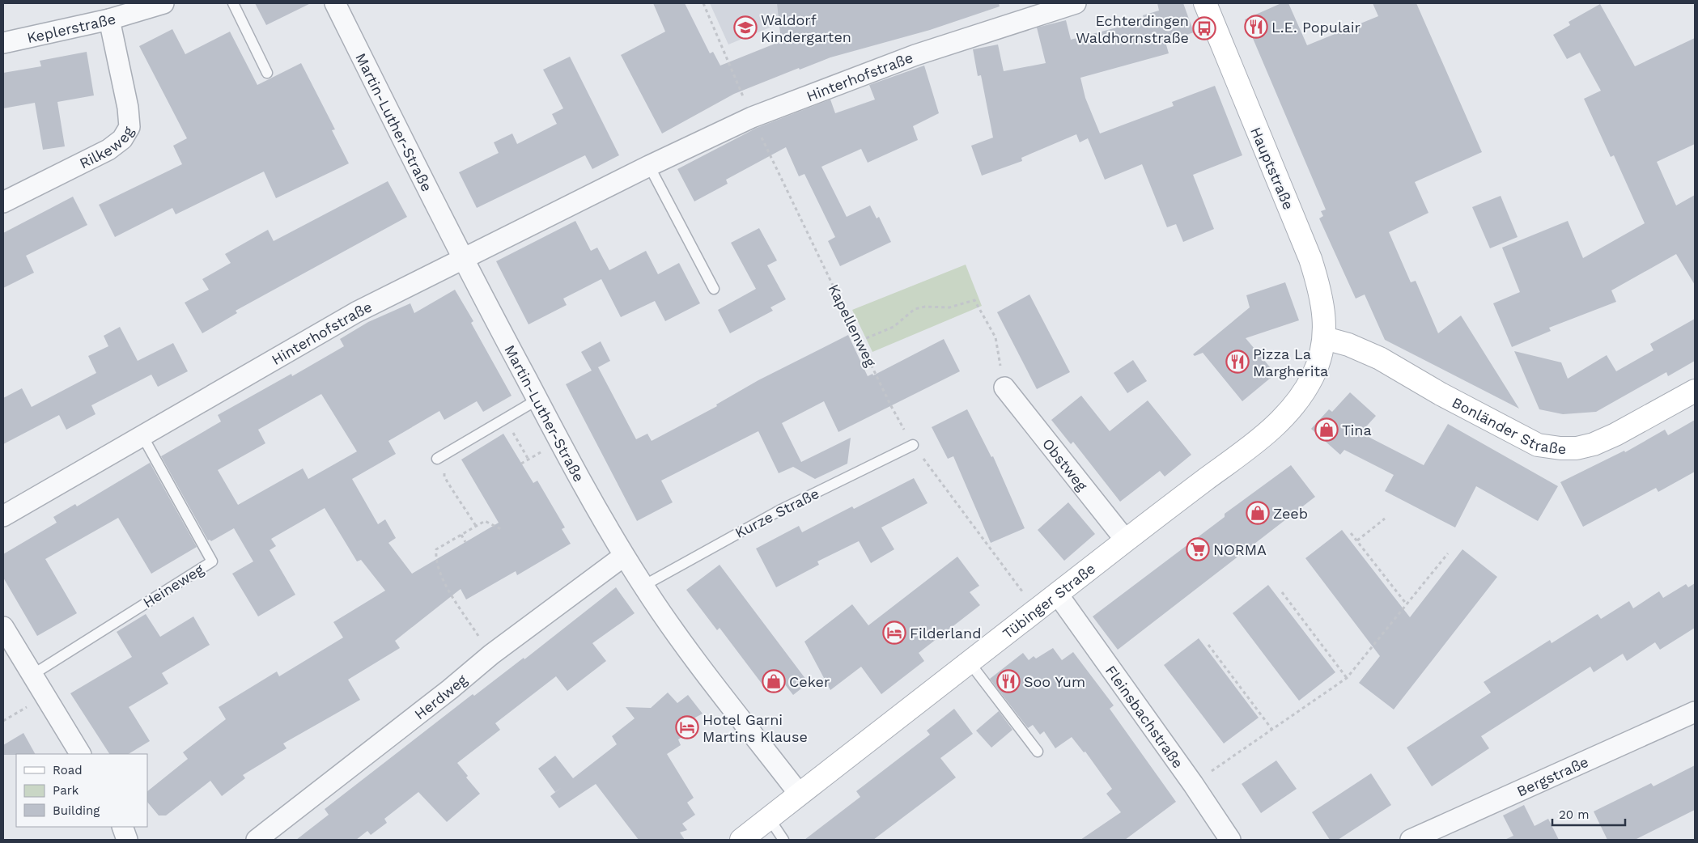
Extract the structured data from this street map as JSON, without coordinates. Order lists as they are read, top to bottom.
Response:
{
  "streets": {
    "main road": ["Hauptstraße", "Bonländer Straße", "Tübinger Straße"],
    "street": [
      "Keplerstraße",
      "Hinterhofstraße",
      "Martin-Luther-Straße",
      "Rilkeweg",
      "Obstweg",
      "Herdweg",
      "Fleinsbachstraße",
      "Bergstraße"
    ],
    "lane": ["Kurze Straße", "Heineweg"],
    "path": ["Kapellenweg"]
  },
  "crossings": [
    ["Keplerstraße", "Rilkeweg"],
    ["Hinterhofstraße", "Martin-Luther-Straße"],
    ["Hinterhofstraße", "Kapellenweg"],
    ["Hinterhofstraße", "Heineweg"],
    ["Martin-Luther-Straße", "Kurze Straße"],
    ["Martin-Luther-Straße", "Tübinger Straße"],
    ["Martin-Luther-Straße", "Herdweg"],
    ["Hauptstraße", "Bonländer Straße"],
    ["Hauptstraße", "Tübinger Straße"],
    ["Kapellenweg", "Kurze Straße"],
    ["Bonländer Straße", "Tübinger Straße"],
    ["Obstweg", "Tübinger Straße"],
    ["Tübinger Straße", "Fleinsbachstraße"]
  ],
  "places": {
    "restaurant": ["L.E. Populair", "Pizza La Margherita", "Soo Yum"],
    "school or university": ["Waldorf Kindergarten"],
    "bus stop": ["Echterdingen Waldhornstraße"],
    "shop": ["Tina", "Zeeb", "Ceker"],
    "supermarket": ["NORMA"],
    "hotel": ["Filderland", "Hotel Garni Martins Klause"]
  },
  "legend": ["Road", "Park", "Building"],
  "scale_bar": "20 m"
}
